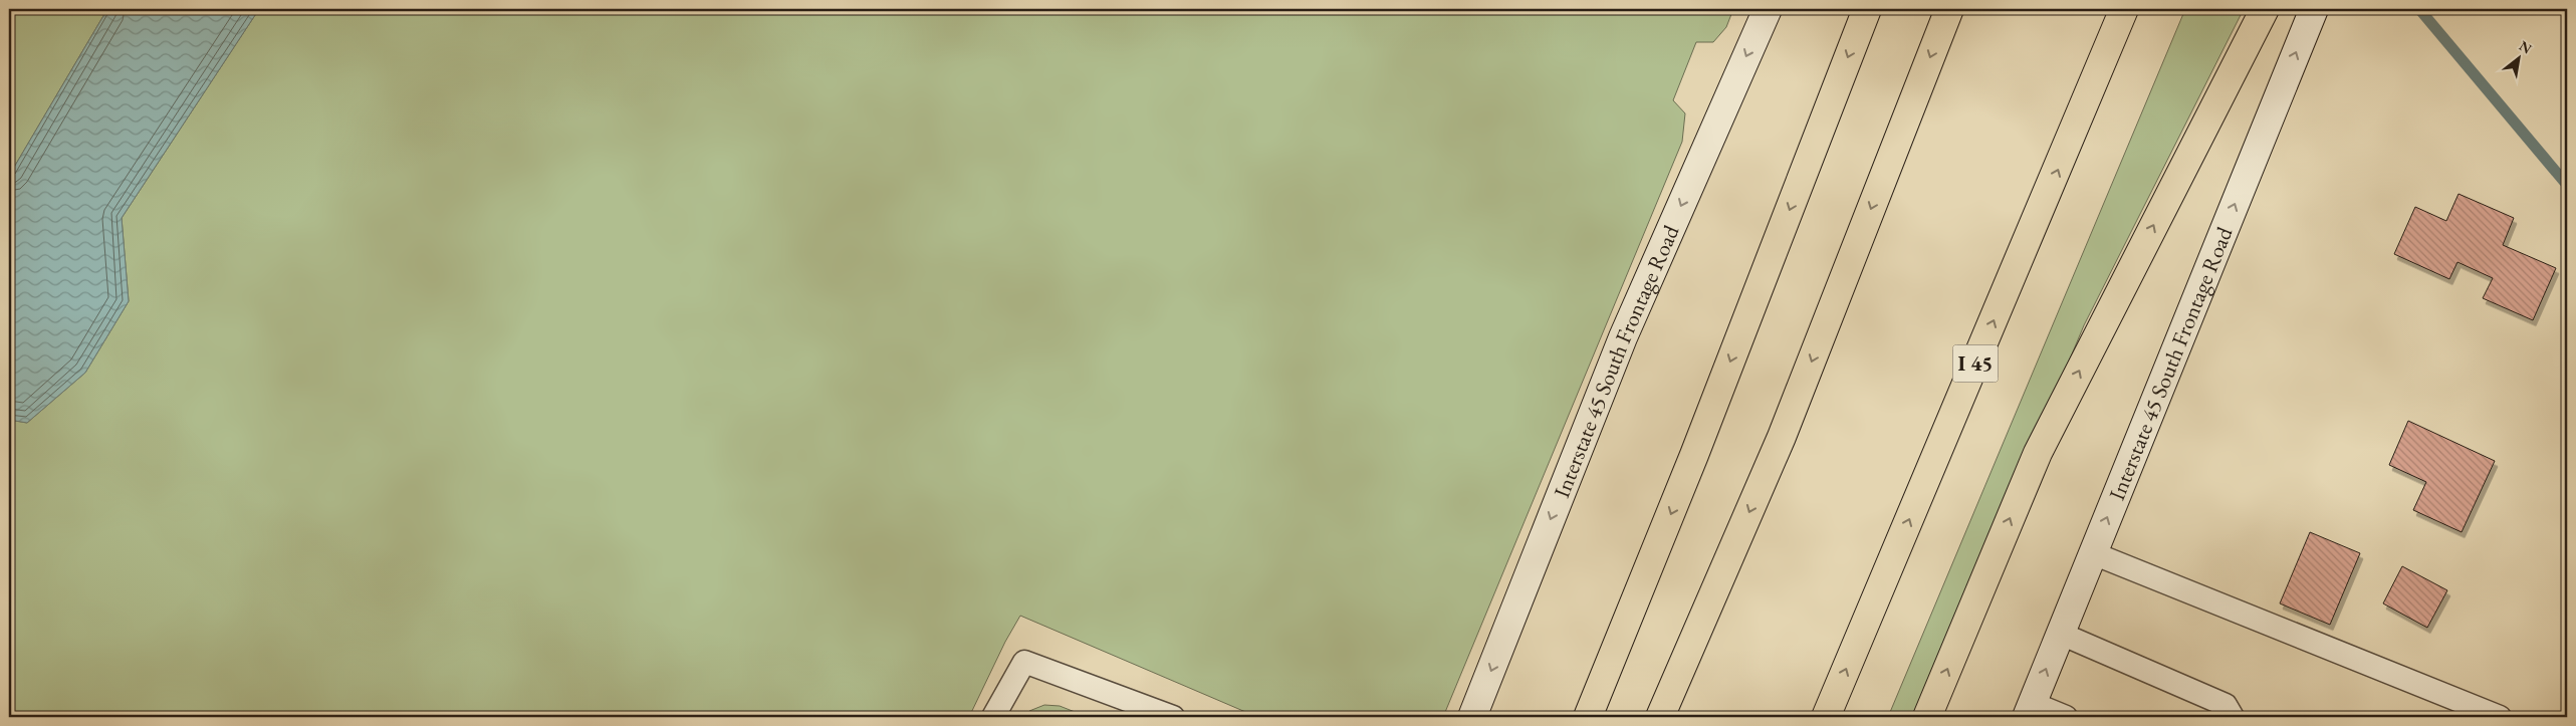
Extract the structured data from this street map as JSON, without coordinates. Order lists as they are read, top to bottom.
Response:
{
  "streets": {
    "highway": ["I 45"],
    "main road": ["Interstate 45 South Frontage Road"]
  },
  "north": "top right"
}
